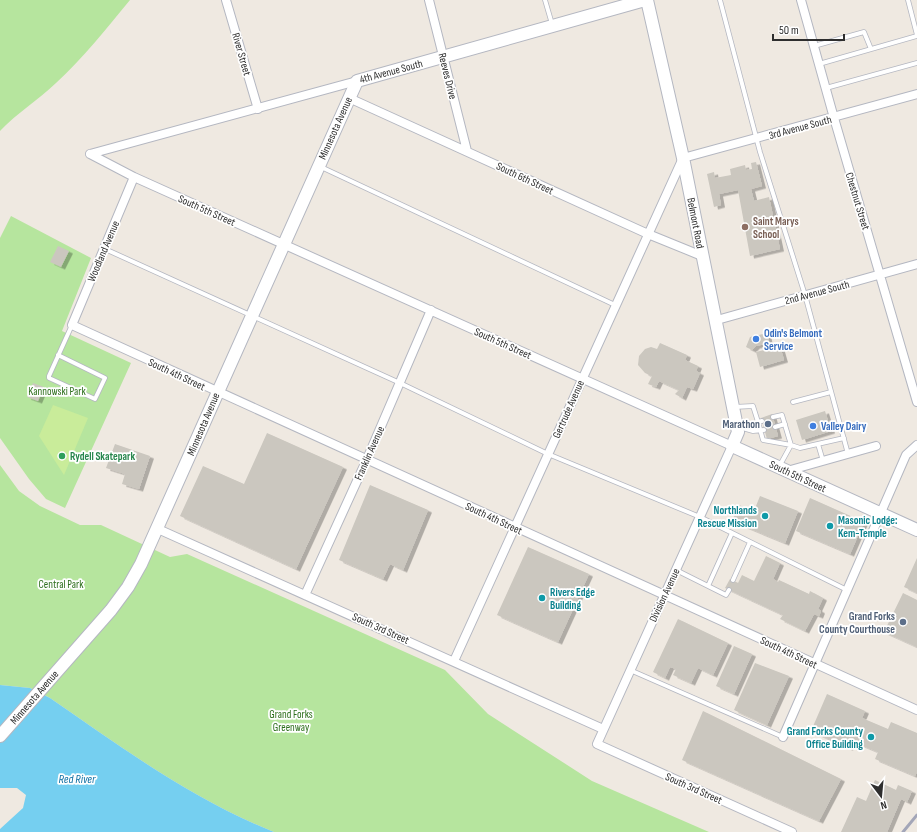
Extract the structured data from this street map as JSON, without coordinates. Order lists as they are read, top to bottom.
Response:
{
  "streets": {
    "street": [
      "River Street",
      "4th Avenue South",
      "Reeves Drive",
      "3rd Avenue South",
      "Minnesota Avenue",
      "South 6th Street",
      "Chestnut Street",
      "South 5th Street",
      "Belmont Road",
      "Woodland Avenue",
      "2nd Avenue South",
      "South 4th Street",
      "Gertrude Avenue",
      "Franklin Avenue",
      "Division Avenue",
      "South 3rd Street"
    ]
  },
  "crossings": [
    ["River Street", "4th Avenue South"],
    ["4th Avenue South", "Reeves Drive"],
    ["4th Avenue South", "Minnesota Avenue"],
    ["4th Avenue South", "South 5th Street"],
    ["4th Avenue South", "Belmont Road"],
    ["Reeves Drive", "South 6th Street"],
    ["3rd Avenue South", "Chestnut Street"],
    ["3rd Avenue South", "Belmont Road"],
    ["3rd Avenue South", "Gertrude Avenue"],
    ["Minnesota Avenue", "South 6th Street"],
    ["Minnesota Avenue", "South 5th Street"],
    ["Minnesota Avenue", "South 4th Street"],
    ["Minnesota Avenue", "South 3rd Street"],
    ["South 6th Street", "Belmont Road"],
    ["South 6th Street", "Gertrude Avenue"],
    ["Chestnut Street", "2nd Avenue South"],
    ["South 5th Street", "Belmont Road"],
    ["South 5th Street", "Woodland Avenue"],
    ["South 5th Street", "Gertrude Avenue"],
    ["South 5th Street", "Franklin Avenue"],
    ["South 5th Street", "Division Avenue"],
    ["Belmont Road", "2nd Avenue South"],
    ["Belmont Road", "Gertrude Avenue"],
    ["Belmont Road", "Division Avenue"],
    ["Woodland Avenue", "South 4th Street"],
    ["South 4th Street", "Gertrude Avenue"],
    ["South 4th Street", "Franklin Avenue"],
    ["South 4th Street", "Division Avenue"],
    ["Gertrude Avenue", "South 3rd Street"],
    ["Franklin Avenue", "South 3rd Street"],
    ["Division Avenue", "South 3rd Street"]
  ],
  "water": ["Red River"],
  "parks": ["Kannowski Park", "Central Park", "Grand Forks Greenway"],
  "places": [
    "Saint Marys School",
    "Odin's Belmont Service",
    "Marathon",
    "Valley Dairy",
    "Rydell Skatepark",
    "Northlands Rescue Mission",
    "Masonic Lodge: Kem-Temple",
    "Rivers Edge Building",
    "Grand Forks County Courthouse",
    "Grand Forks County Office Building"
  ],
  "scale_bar": "50 m",
  "north": "bottom"
}
